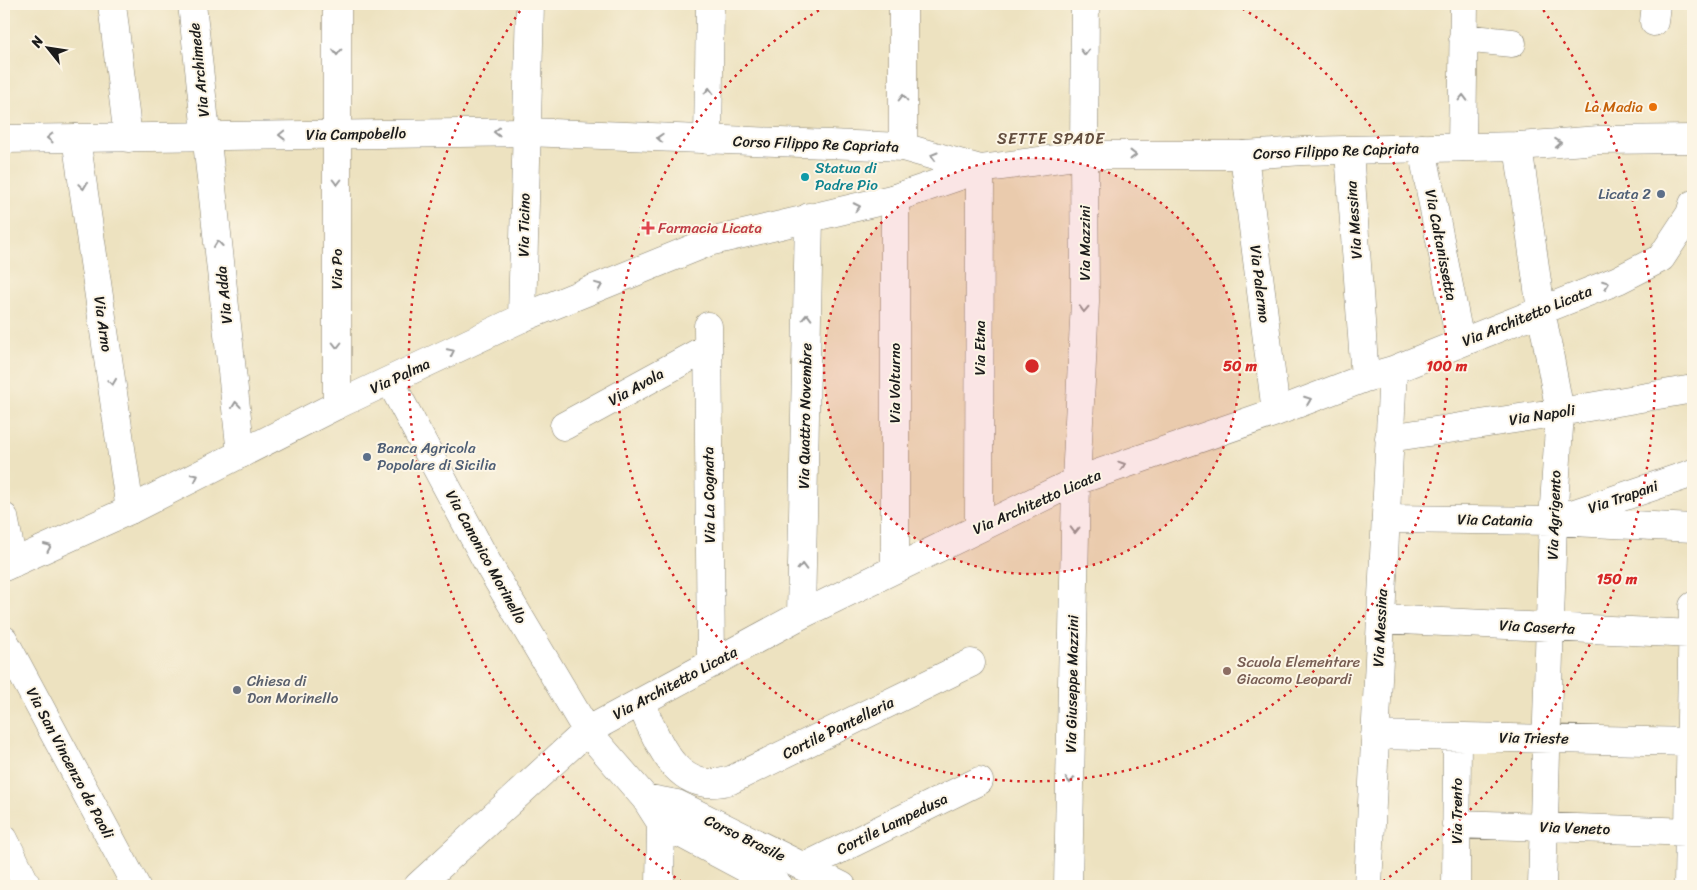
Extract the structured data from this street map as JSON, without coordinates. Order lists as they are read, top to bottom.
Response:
{
  "streets": {
    "street": [
      "Via Archimede",
      "Via Campobello",
      "Corso Filippo Re Capriata",
      "Via Messina",
      "Via Ticino",
      "Via Mazzini",
      "Via Caltanissetta",
      "Via Po",
      "Via Palermo",
      "Via Adda",
      "Via Architetto Licata",
      "Via Arno",
      "Via Etna",
      "Via Palma",
      "Via Volturno",
      "Via Avola",
      "Via Napoli",
      "Via Quattro Novembre",
      "Via La Cognata",
      "Via Trapani",
      "Via Agrigento",
      "Via Catania",
      "Via Canonico Morinello",
      "Via Caserta",
      "Via Giuseppe Mazzini",
      "Cortile Pantelleria",
      "Via Trieste",
      "Via San Vincenzo de Paoli",
      "Via Trento",
      "Cortile Lampedusa",
      "Via Veneto",
      "Corso Brasile"
    ]
  },
  "crossings": [
    ["Via Archimede", "Via Campobello"],
    ["Via Archimede", "Via Adda"],
    ["Via Campobello", "Corso Filippo Re Capriata"],
    ["Via Campobello", "Via Ticino"],
    ["Via Campobello", "Via Po"],
    ["Via Campobello", "Via Adda"],
    ["Via Campobello", "Via Arno"],
    ["Corso Filippo Re Capriata", "Via Messina"],
    ["Corso Filippo Re Capriata", "Via Mazzini"],
    ["Corso Filippo Re Capriata", "Via Caltanissetta"],
    ["Corso Filippo Re Capriata", "Via Palermo"],
    ["Corso Filippo Re Capriata", "Via Etna"],
    ["Corso Filippo Re Capriata", "Via Palma"],
    ["Corso Filippo Re Capriata", "Via Volturno"],
    ["Corso Filippo Re Capriata", "Via Quattro Novembre"],
    ["Corso Filippo Re Capriata", "Via Agrigento"],
    ["Via Messina", "Via Architetto Licata"],
    ["Via Messina", "Via Napoli"],
    ["Via Messina", "Via Catania"],
    ["Via Messina", "Via Caserta"],
    ["Via Messina", "Via Trieste"],
    ["Via Ticino", "Via Palma"],
    ["Via Mazzini", "Via Architetto Licata"],
    ["Via Mazzini", "Via Giuseppe Mazzini"],
    ["Via Caltanissetta", "Via Architetto Licata"],
    ["Via Po", "Via Palma"],
    ["Via Palermo", "Via Architetto Licata"],
    ["Via Adda", "Via Palma"],
    ["Via Architetto Licata", "Via Etna"],
    ["Via Architetto Licata", "Via Volturno"],
    ["Via Architetto Licata", "Via Quattro Novembre"],
    ["Via Architetto Licata", "Via La Cognata"],
    ["Via Architetto Licata", "Via Agrigento"],
    ["Via Architetto Licata", "Via Canonico Morinello"],
    ["Via Architetto Licata", "Via Giuseppe Mazzini"],
    ["Via Architetto Licata", "Cortile Pantelleria"],
    ["Via Architetto Licata", "Corso Brasile"],
    ["Via Arno", "Via Palma"],
    ["Via Palma", "Via Quattro Novembre"],
    ["Via Palma", "Via Canonico Morinello"],
    ["Via Avola", "Via La Cognata"],
    ["Via Napoli", "Via Agrigento"],
    ["Via Trapani", "Via Agrigento"],
    ["Via Trapani", "Via Catania"],
    ["Via Agrigento", "Via Catania"],
    ["Via Agrigento", "Via Caserta"],
    ["Via Agrigento", "Via Trieste"],
    ["Via Agrigento", "Via Veneto"],
    ["Via Canonico Morinello", "Corso Brasile"],
    ["Via Trieste", "Via Trento"],
    ["Via Trento", "Via Veneto"],
    ["Cortile Lampedusa", "Corso Brasile"]
  ],
  "one_way": [
    "Via Campobello",
    "Via Mazzini",
    "Via Adda",
    "Via Arno",
    "Via Palma",
    "Via Quattro Novembre",
    "Via Giuseppe Mazzini"
  ],
  "districts": ["SETTE SPADE"],
  "places": {
    "other": [
      "La Madia",
      "Statua di Padre Pio",
      "Licata 2",
      "Banca Agricola Popolare di Sicilia",
      "Scuola Elementare Giacomo Leopardi",
      "Chiesa di Don Morinello"
    ],
    "health": ["Farmacia Licata"]
  },
  "north": "top left",
  "rings": ["50 m", "100 m", "150 m"]
}
